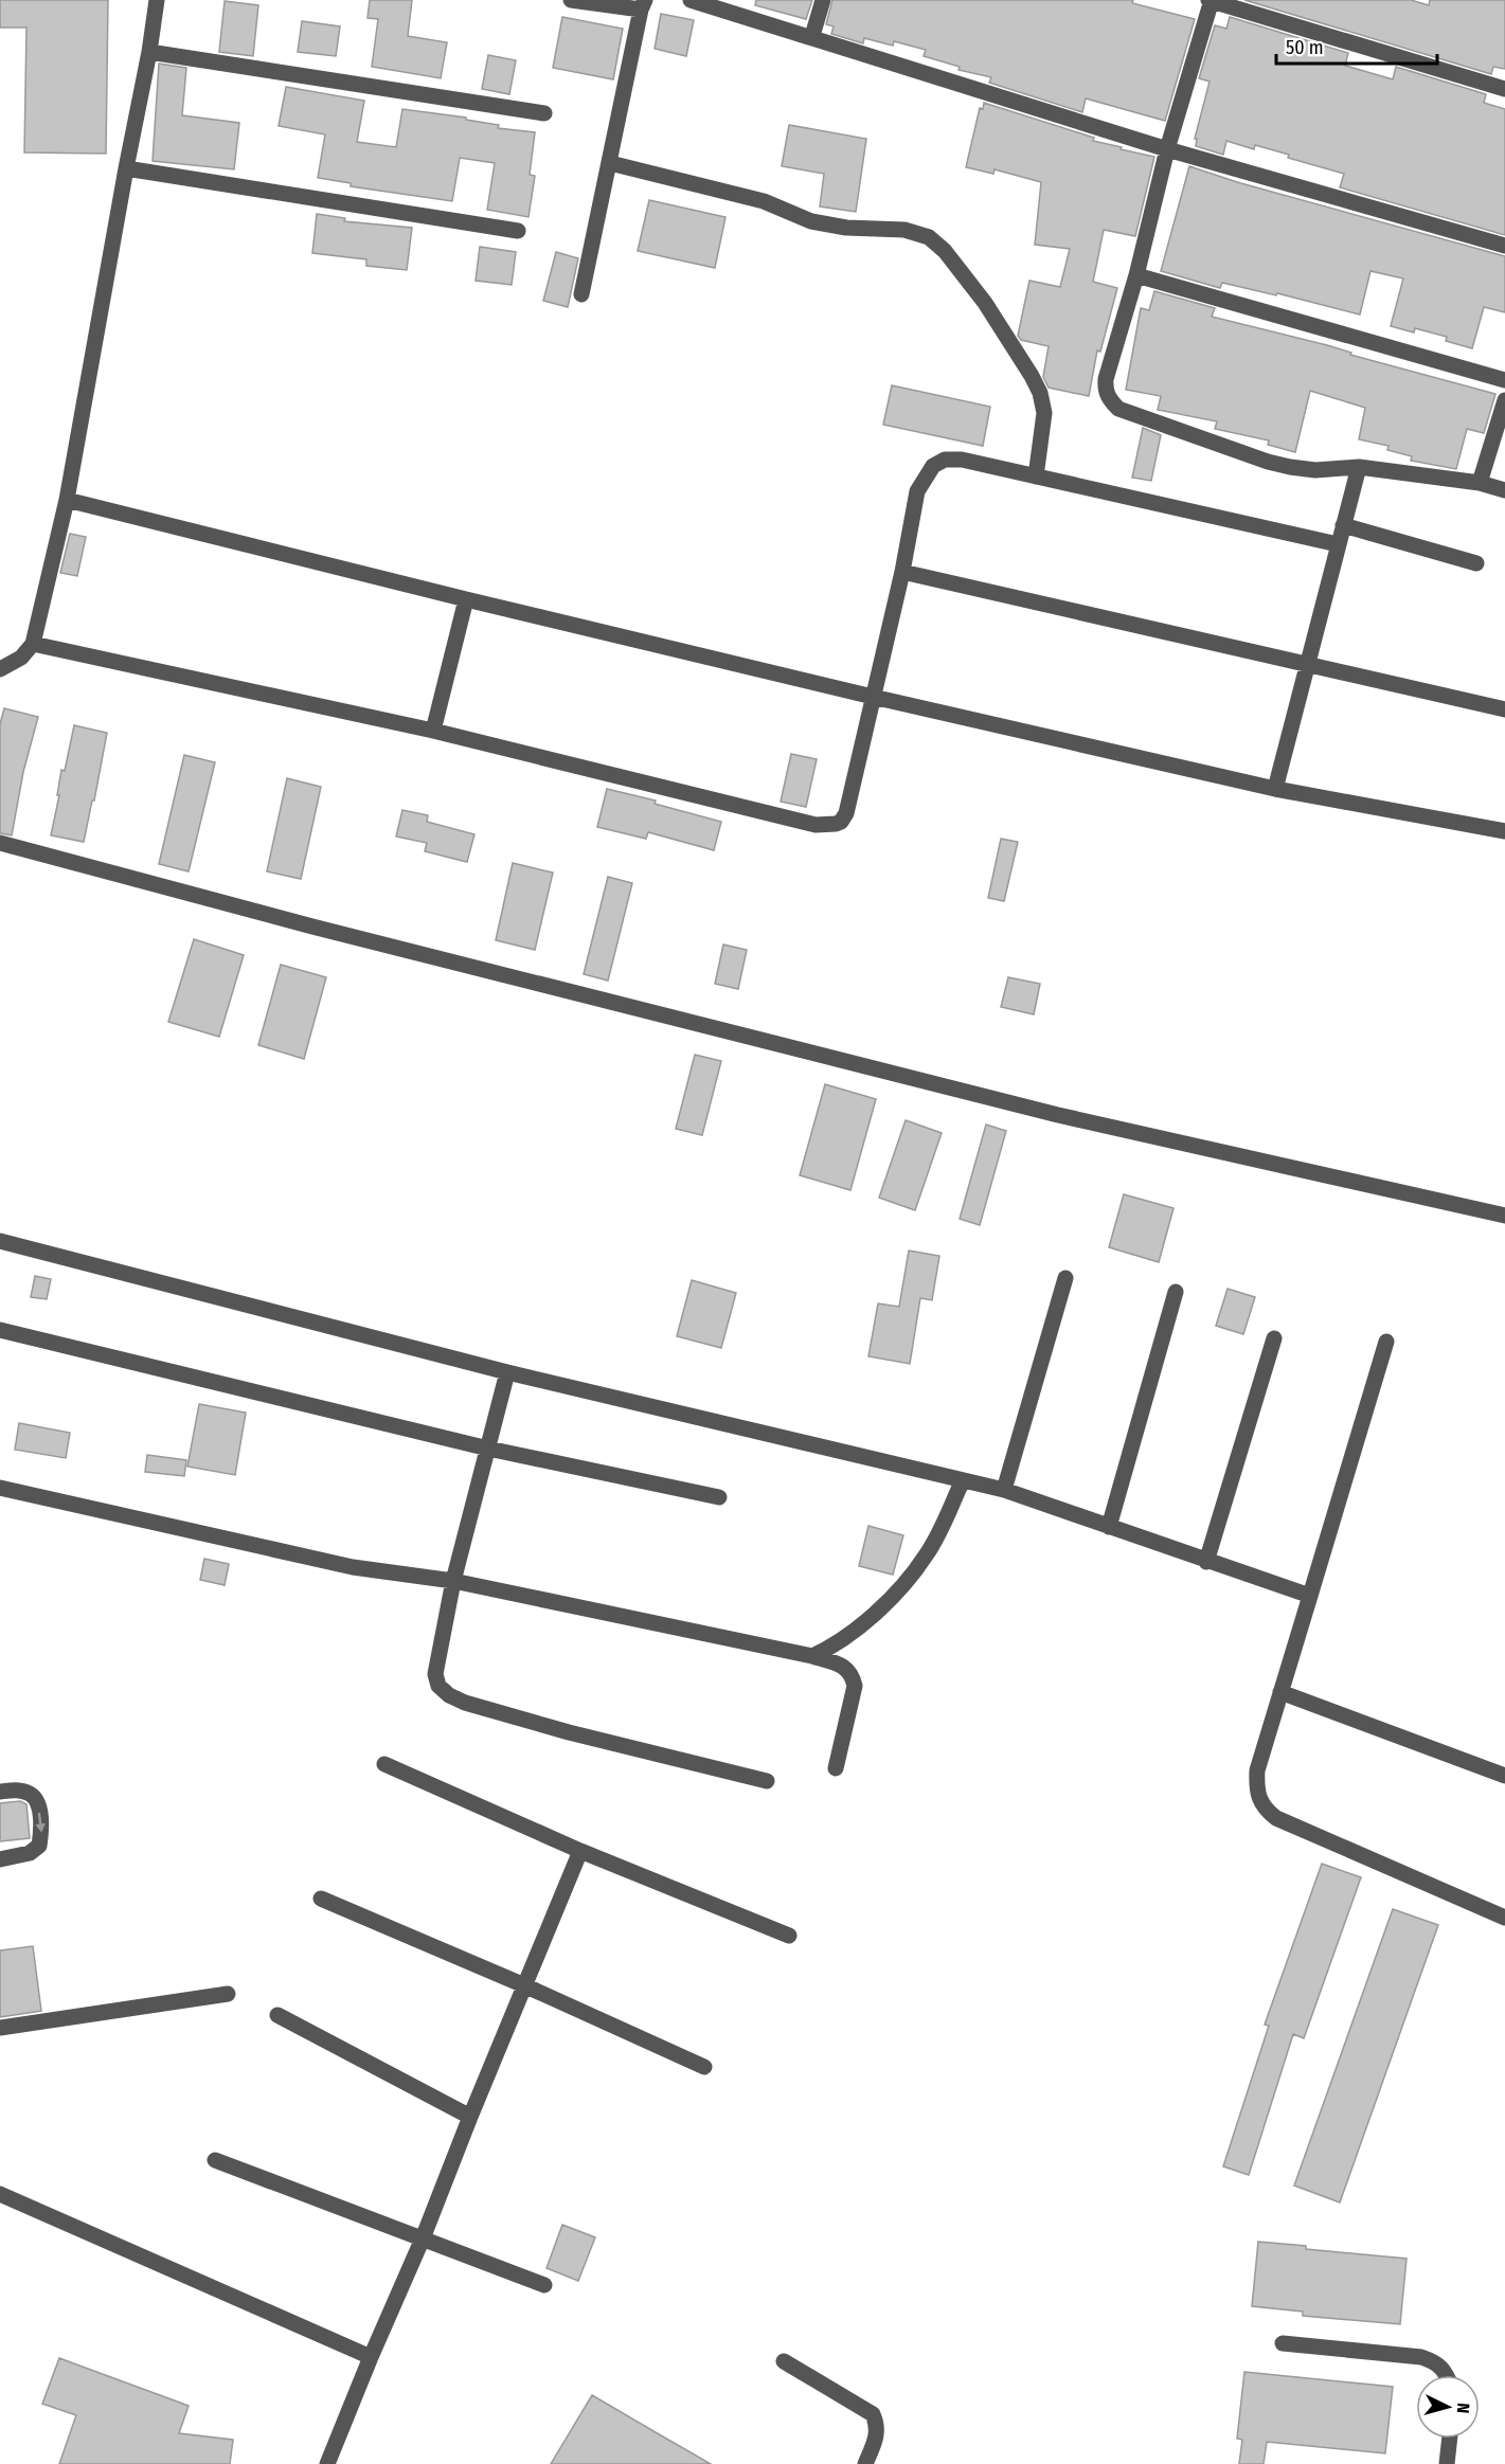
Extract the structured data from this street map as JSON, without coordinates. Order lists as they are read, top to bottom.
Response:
{
  "scale_bar": "50 m",
  "north": "right"
}
